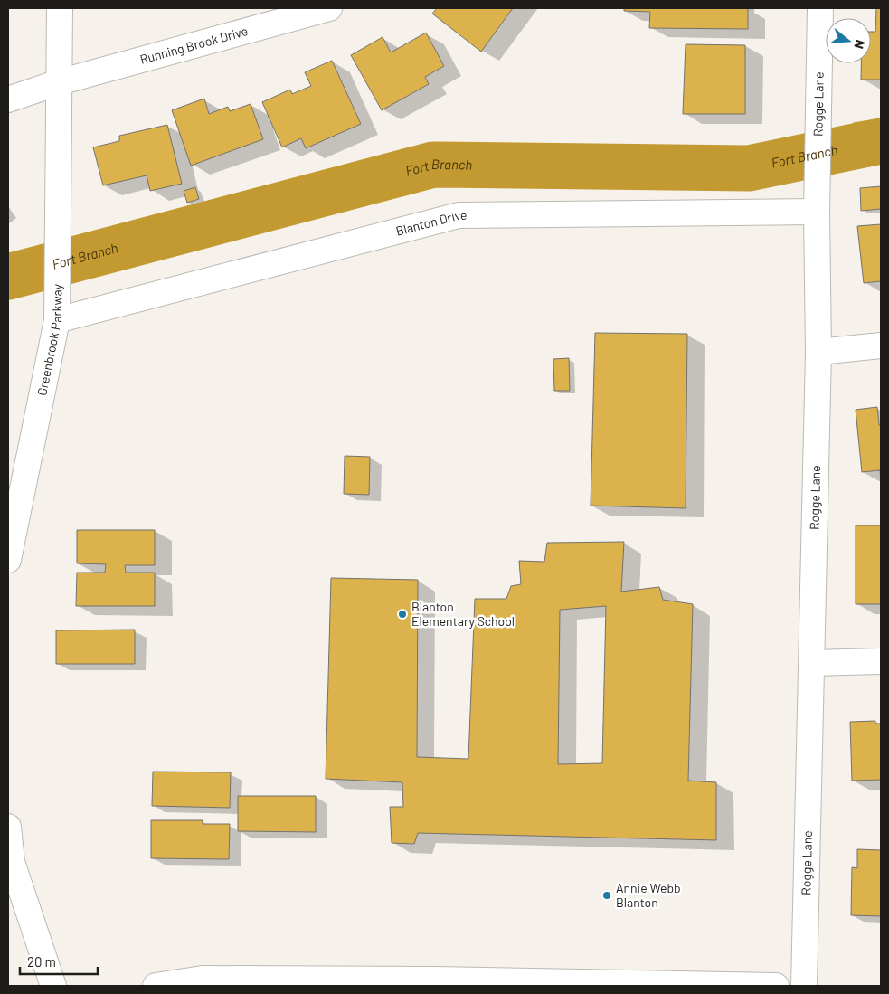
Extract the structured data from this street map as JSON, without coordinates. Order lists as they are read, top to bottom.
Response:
{
  "streets": {
    "street": [
      "Running Brook Drive",
      "Rogge Lane",
      "Blanton Drive",
      "Greenbrook Parkway"
    ]
  },
  "crossings": [
    ["Running Brook Drive", "Greenbrook Parkway"],
    ["Rogge Lane", "Blanton Drive"],
    ["Blanton Drive", "Greenbrook Parkway"]
  ],
  "water": ["Fort Branch"],
  "places": ["Blanton Elementary School", "Annie Webb Blanton"],
  "scale_bar": "20 m",
  "north": "right"
}
